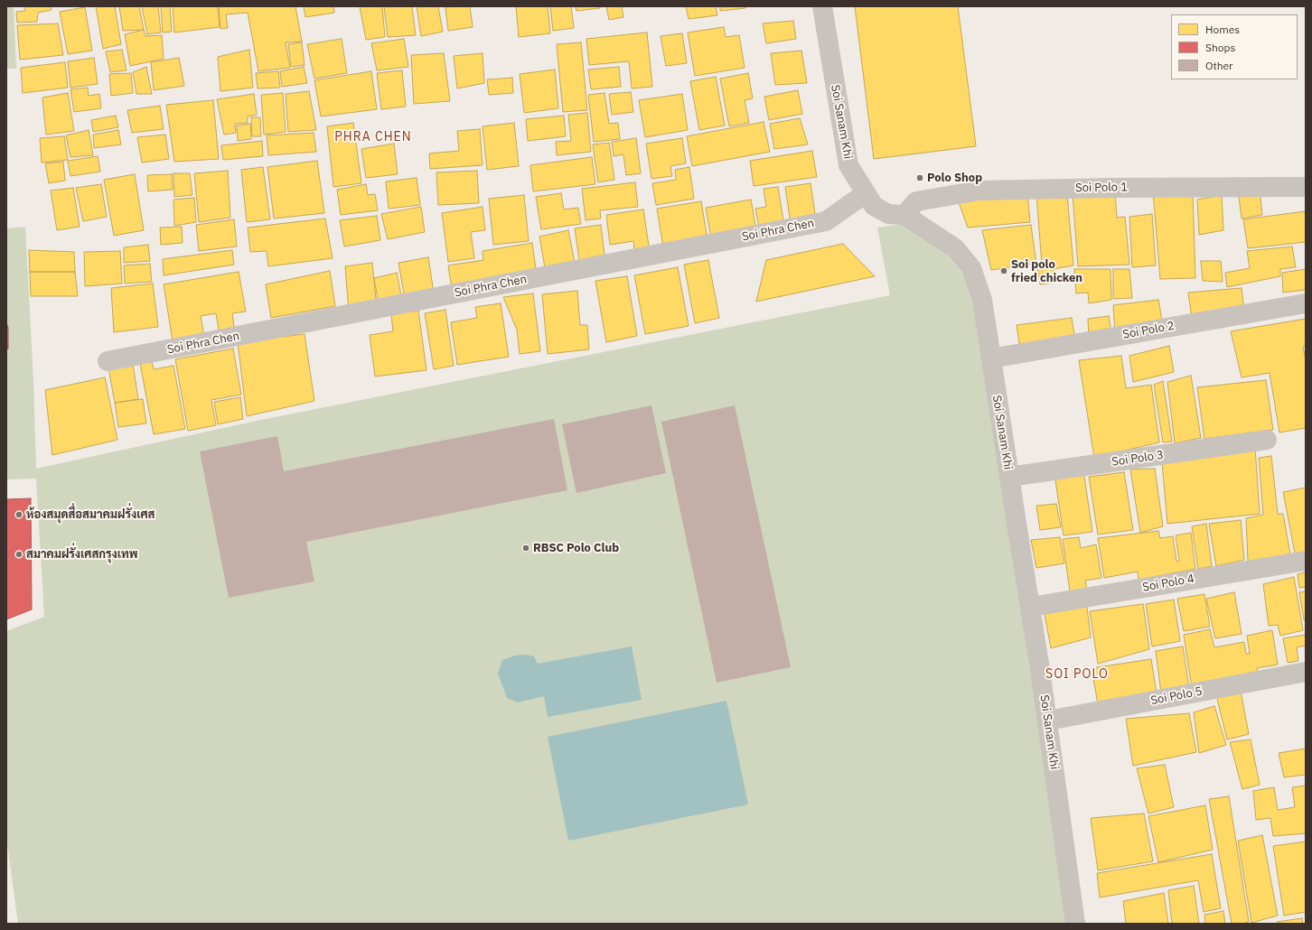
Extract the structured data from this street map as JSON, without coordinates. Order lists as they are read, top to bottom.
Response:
{
  "streets": {
    "street": [
      "Soi Sanam Khi",
      "Soi Polo 1",
      "Soi Phra Chen",
      "Soi Polo 2",
      "Soi Polo 3",
      "Soi Polo 4",
      "Soi Polo 5"
    ]
  },
  "crossings": [
    ["Soi Sanam Khi", "Soi Polo 1"],
    ["Soi Sanam Khi", "Soi Phra Chen"],
    ["Soi Sanam Khi", "Soi Polo 2"],
    ["Soi Sanam Khi", "Soi Polo 3"],
    ["Soi Sanam Khi", "Soi Polo 4"],
    ["Soi Sanam Khi", "Soi Polo 5"]
  ],
  "districts": ["PHRA CHEN", "SOI POLO"],
  "places": [
    "Polo Shop",
    "Soi polo fried chicken",
    "ห้องสมุดสื่อสมาคมฝรั่งเศส",
    "RBSC Polo Club",
    "สมาคมฝรั่งเศสกรุงเทพ"
  ],
  "legend": ["Homes", "Shops", "Other"]
}
